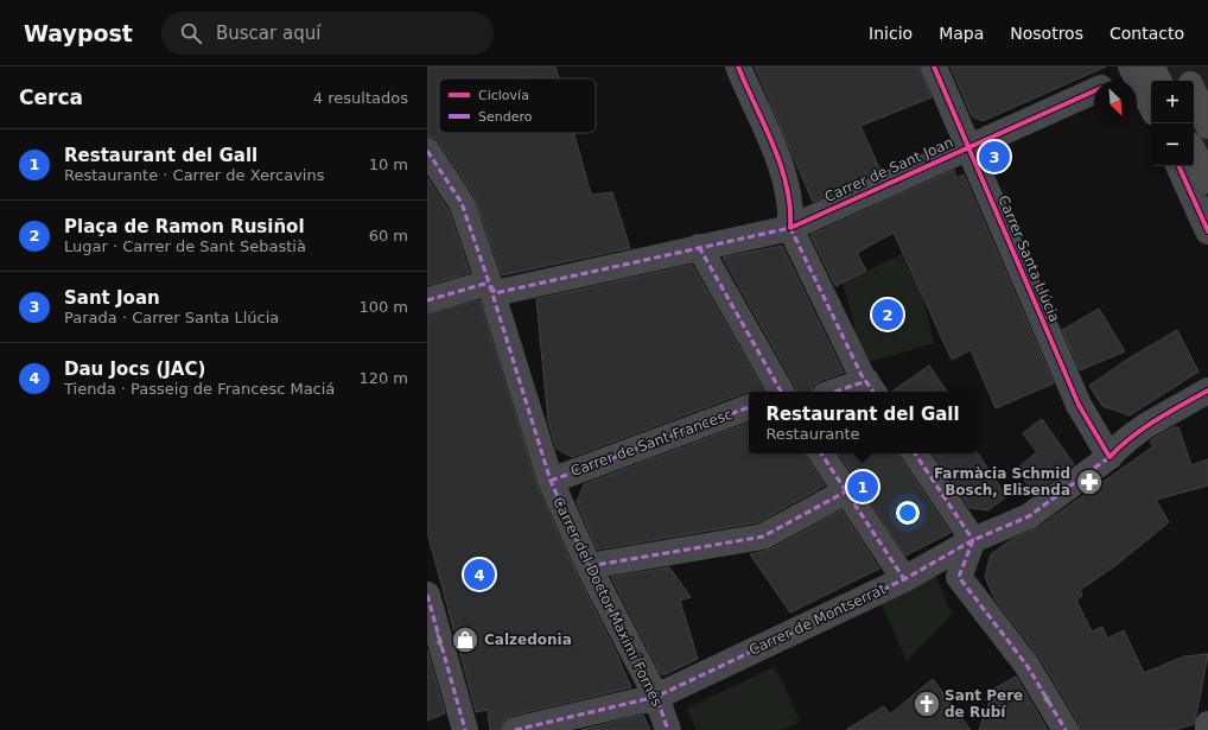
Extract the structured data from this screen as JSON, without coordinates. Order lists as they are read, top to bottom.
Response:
{
  "streets": {
    "street": [
      "Carrer de Sant Joan",
      "Carrer Santa Llúcia",
      "Carrer de Sant Francesc",
      "Carrer del Doctor Maximí Fornés",
      "Carrer de Montserrat"
    ]
  },
  "crossings": [
    ["Carrer de Sant Joan", "Carrer Santa Llúcia"],
    ["Carrer de Sant Joan", "Carrer del Doctor Maximí Fornés"],
    ["Carrer Santa Llúcia", "Carrer de Montserrat"],
    ["Carrer de Sant Francesc", "Carrer del Doctor Maximí Fornés"],
    ["Carrer del Doctor Maximí Fornés", "Carrer de Montserrat"]
  ],
  "places": {
    "pharmacy": ["Farmàcia Schmid Bosch, Elisenda"],
    "shop": ["Calzedonia"],
    "church": ["Sant Pere de Rubí"]
  },
  "legend": ["Ciclovía", "Sendero"],
  "north": "bottom right",
  "page": {
    "header": "Waypost",
    "search": "Buscar aquí",
    "nav": [
      "Inicio",
      "Mapa",
      "Nosotros",
      "Contacto"
    ],
    "heading": ["Cerca", "4 resultados"],
    "map_buttons": ["+", "−"],
    "list": [
      {
        "mark": "1",
        "name": "Restaurant del Gall",
        "note": "Restaurante · Carrer de Xercavins",
        "value": "10 m"
      },
      {
        "mark": "2",
        "name": "Plaça de Ramon Rusiñol",
        "note": "Lugar · Carrer de Sant Sebastià",
        "value": "60 m"
      },
      {
        "mark": "3",
        "name": "Sant Joan",
        "note": "Parada · Carrer Santa Llúcia",
        "value": "100 m"
      },
      {
        "mark": "4",
        "name": "Dau Jocs (JAC)",
        "note": "Tienda · Passeig de Francesc Maciá",
        "value": "120 m"
      }
    ],
    "pins": [
      "3",
      "2",
      "1",
      "4"
    ],
    "popup": ["Restaurant del Gall", "Restaurante"]
  }
}
